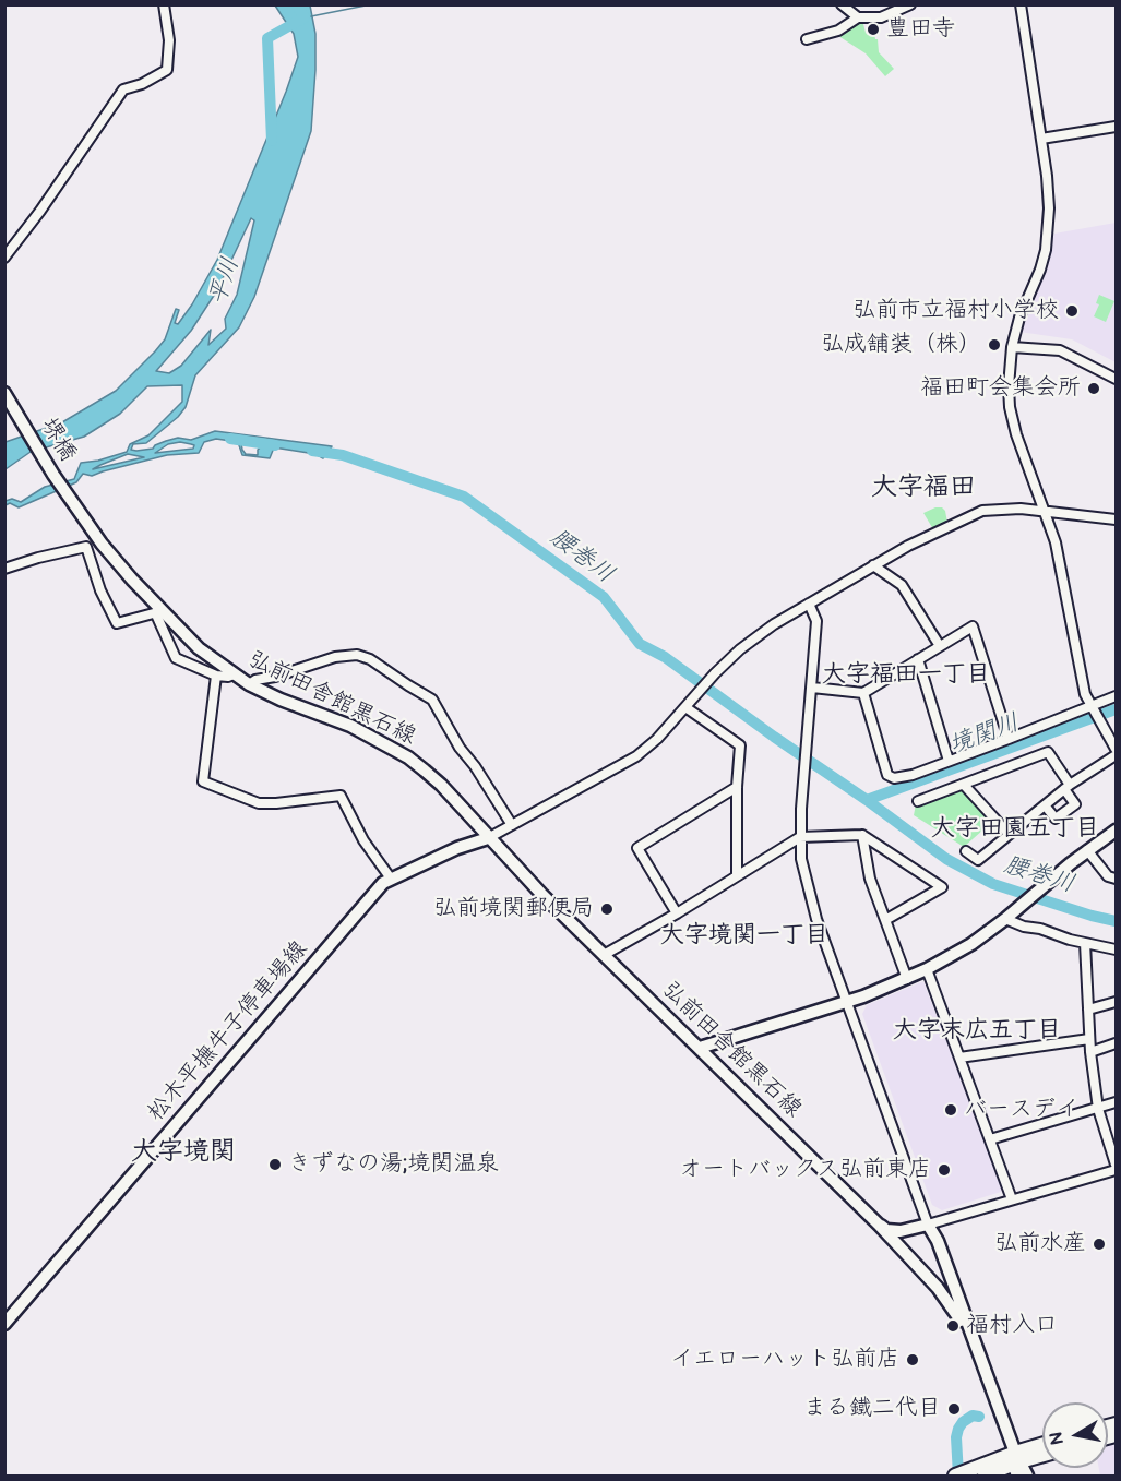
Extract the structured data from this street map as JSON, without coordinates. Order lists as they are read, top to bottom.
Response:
{
  "streets": {
    "main road": ["堺橋", "弘前田舎館黒石線", "松木平撫牛子停車場線"]
  },
  "crossings": [
    ["堺橋", "弘前田舎館黒石線"],
    ["弘前田舎館黒石線", "松木平撫牛子停車場線"]
  ],
  "districts": [
    "大字福田",
    "大字福田一丁目",
    "大字田園五丁目",
    "大字境関一丁目",
    "大字末広五丁目",
    "大字境関"
  ],
  "water": ["平川", "腰巻川", "境関川"],
  "places": [
    "豊田寺",
    "弘前市立福村小学校",
    "弘成舗装（株）",
    "福田町会集会所",
    "弘前境関郵便局",
    "バースデイ",
    "きずなの湯;境関温泉",
    "オートバックス弘前東店",
    "弘前水産",
    "福村入口",
    "イエローハット弘前店",
    "まる鐵二代目"
  ],
  "north": "left"
}
